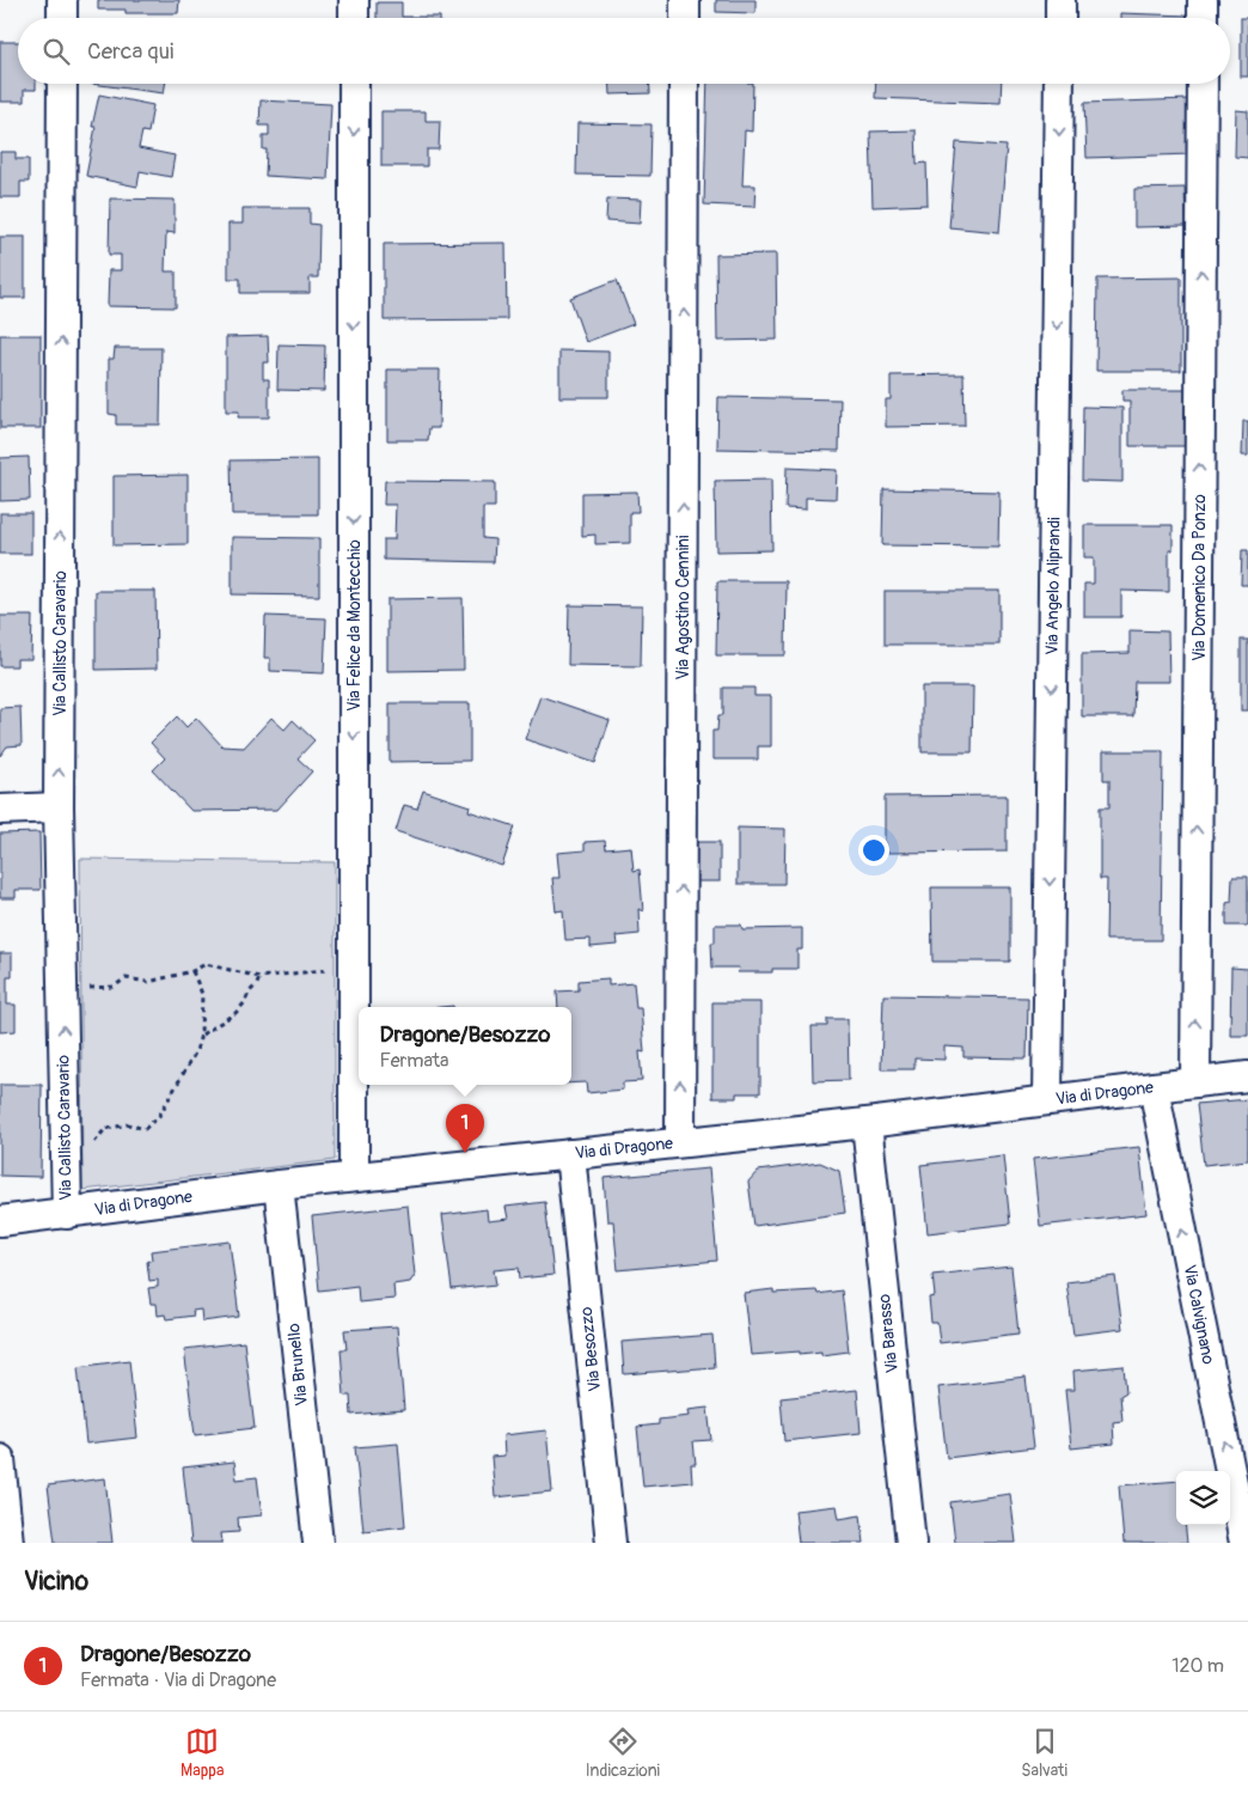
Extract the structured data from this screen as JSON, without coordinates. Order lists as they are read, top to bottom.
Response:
{
  "streets": {
    "street": [
      "Via Domenico Da Ponzo",
      "Via Angelo Aliprandi",
      "Via Agostino Cennini",
      "Via Felice da Montecchio",
      "Via Callisto Caravario",
      "Via di Dragone",
      "Via Calvignano",
      "Via Barasso",
      "Via Besozzo",
      "Via Brunello"
    ]
  },
  "crossings": [
    ["Via Domenico Da Ponzo", "Via di Dragone"],
    ["Via Angelo Aliprandi", "Via di Dragone"],
    ["Via Agostino Cennini", "Via di Dragone"],
    ["Via Felice da Montecchio", "Via di Dragone"],
    ["Via Callisto Caravario", "Via di Dragone"],
    ["Via di Dragone", "Via Calvignano"],
    ["Via di Dragone", "Via Barasso"],
    ["Via di Dragone", "Via Besozzo"],
    ["Via di Dragone", "Via Brunello"]
  ],
  "one_way": [
    "Via Domenico Da Ponzo",
    "Via Angelo Aliprandi",
    "Via Agostino Cennini",
    "Via Felice da Montecchio",
    "Via Callisto Caravario",
    "Via Calvignano"
  ],
  "page": {
    "search": "Cerca qui",
    "popup": ["Dragone/Besozzo", "Fermata"],
    "pins": "1",
    "heading": "Vicino",
    "list": [
      {
        "mark": "1",
        "name": "Dragone/Besozzo",
        "note": "Fermata · Via di Dragone",
        "value": "120 m"
      }
    ],
    "nav": ["Mappa", "Indicazioni", "Salvati"]
  }
}
